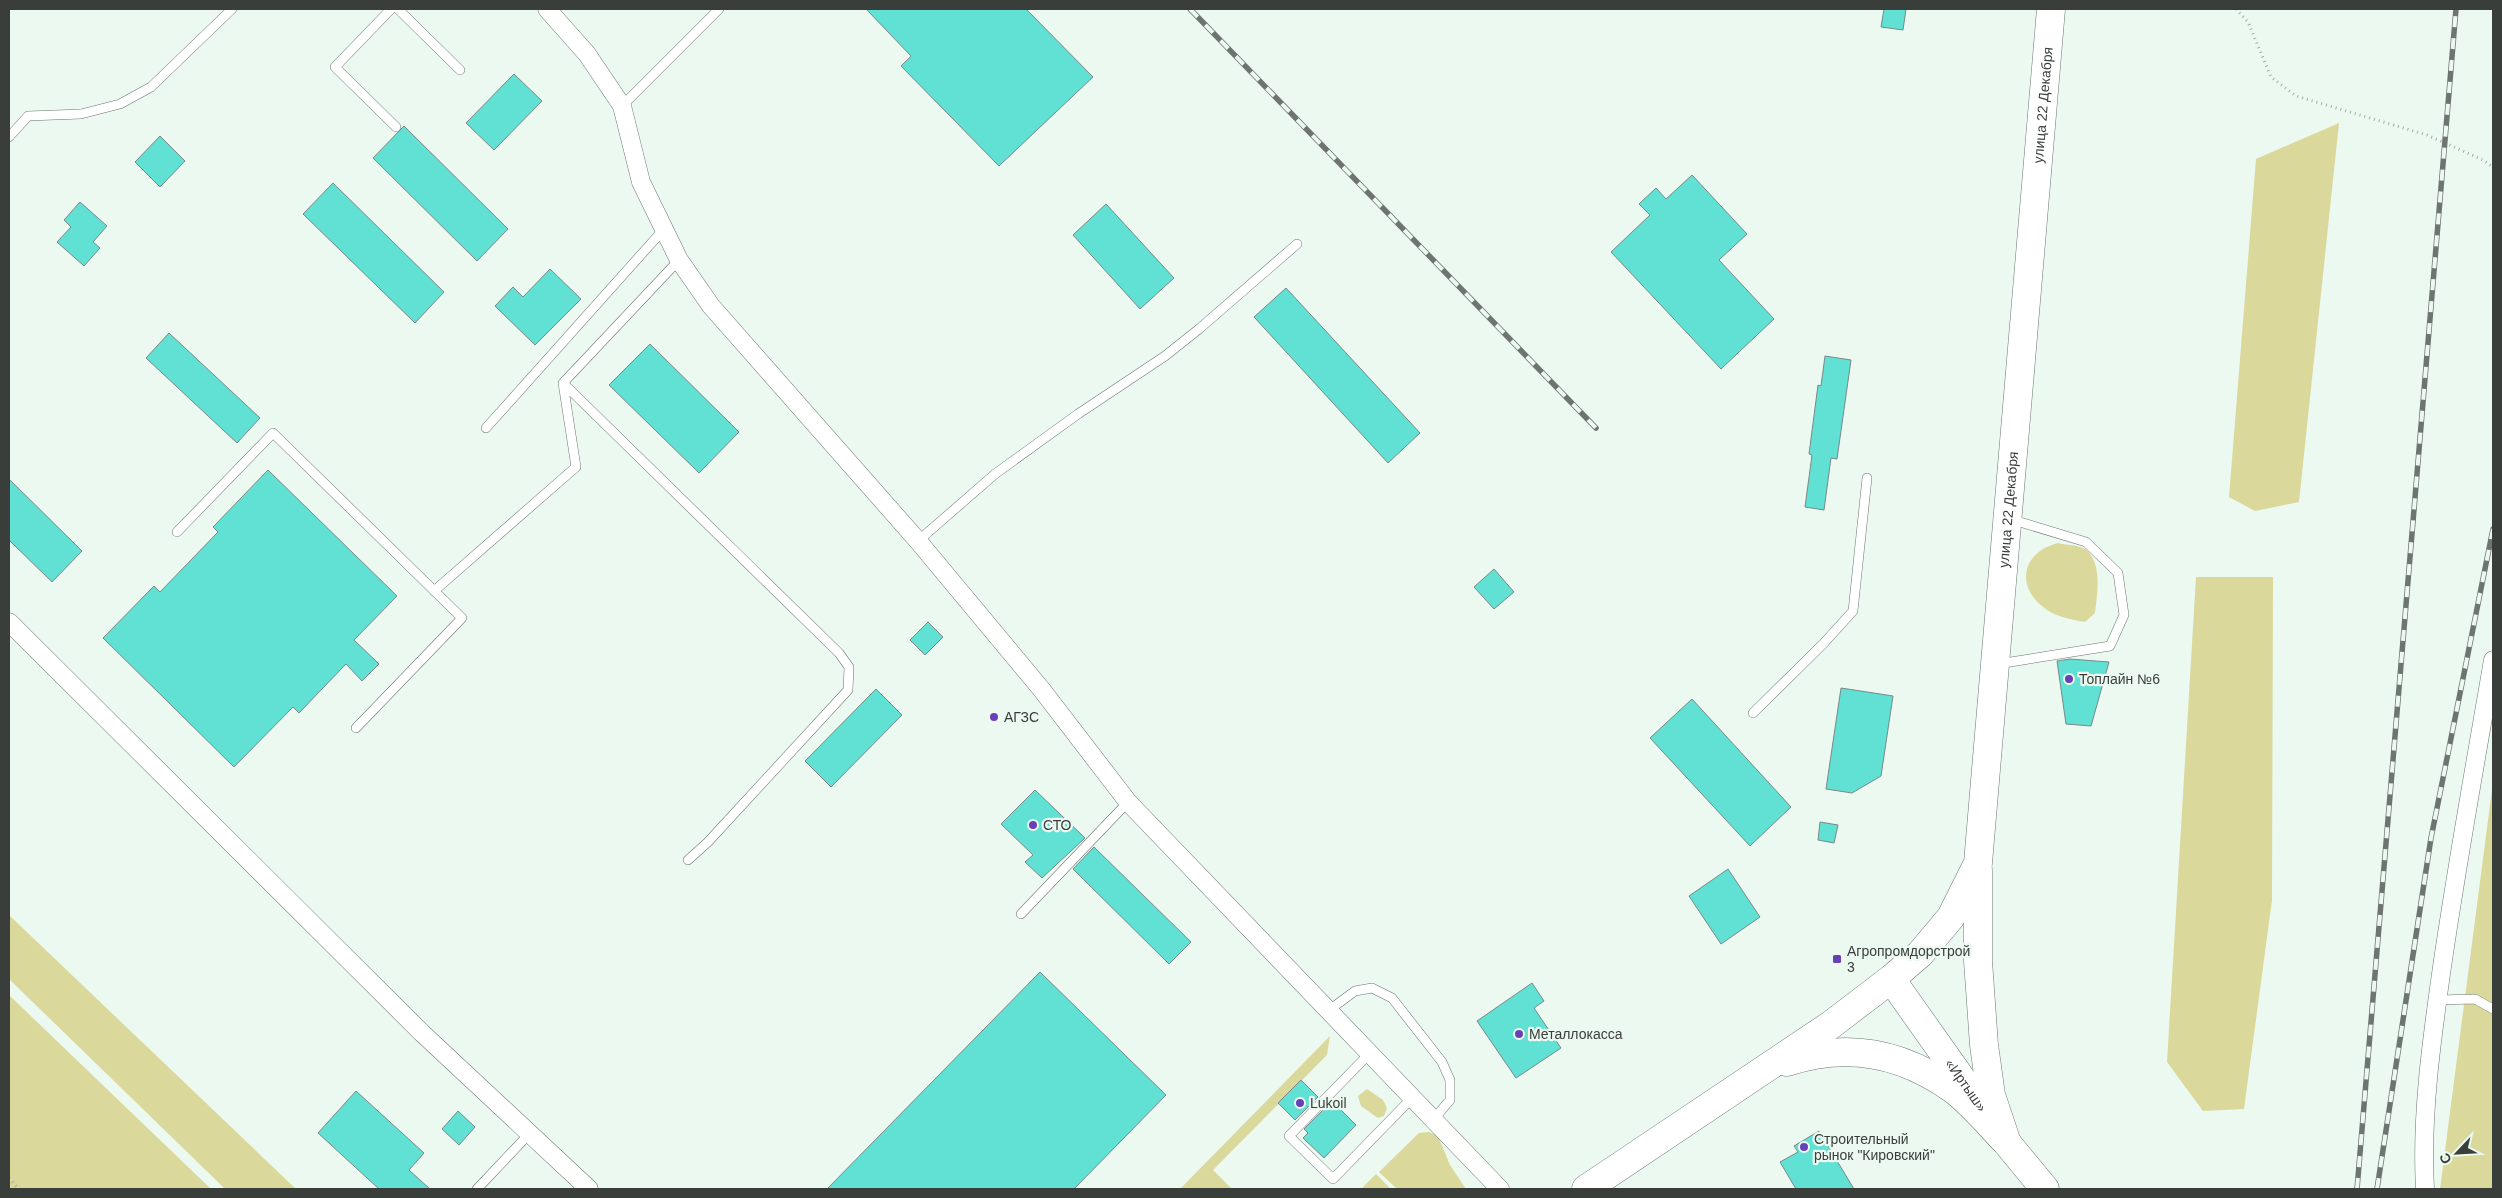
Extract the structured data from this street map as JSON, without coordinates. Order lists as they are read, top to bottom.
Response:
{
  "streets": {
    "main road": ["улица 22 Декабря", "«Иртыш»"]
  },
  "crossings": [
    ["улица 22 Декабря", "«Иртыш»"]
  ],
  "places": {
    "other": [
      "Топлайн №6",
      "АГЗС",
      "СТО",
      "Металлокасса",
      "Lukoil",
      "Строительный рынок \"Кировский\""
    ],
    "transit": ["Агропромдорстрой 3"]
  },
  "north": "bottom left"
}
